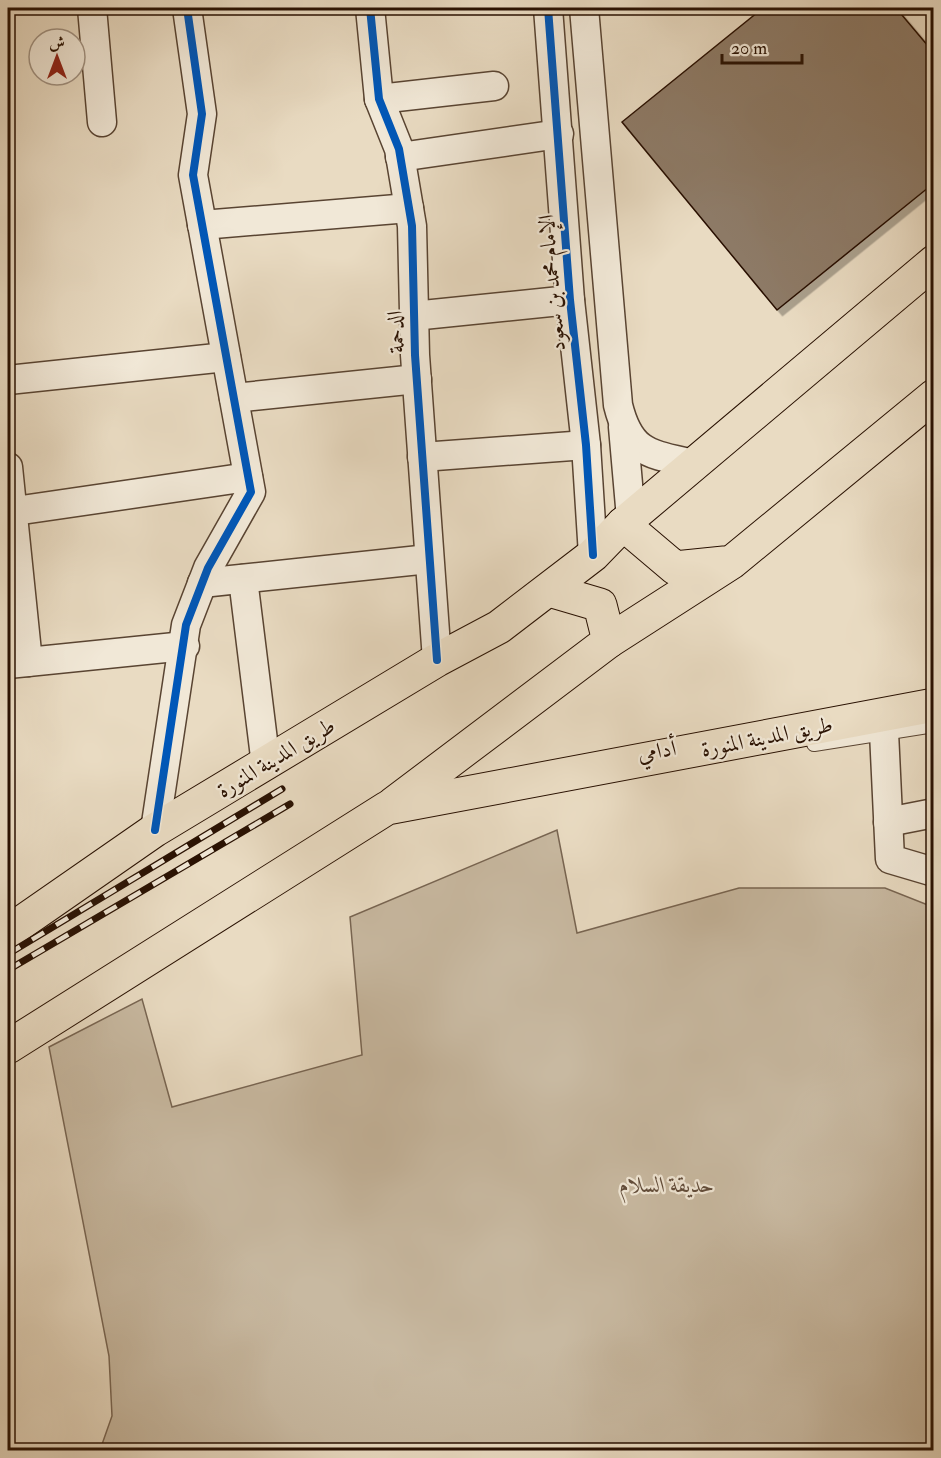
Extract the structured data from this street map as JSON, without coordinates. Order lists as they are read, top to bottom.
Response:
{
  "streets": {
    "main road": ["طريق المدينة المنورة"],
    "street": ["الإمام محمد بن سعود", "الدحمة"],
    "lane": ["أدامي"]
  },
  "crossings": [
    ["الإمام محمد بن سعود", "طريق المدينة المنورة"],
    ["الدحمة", "طريق المدينة المنورة"],
    ["طريق المدينة المنورة", "أدامي"]
  ],
  "parks": ["حديقة السلام"],
  "scale_bar": "20 m",
  "north": "top"
}
